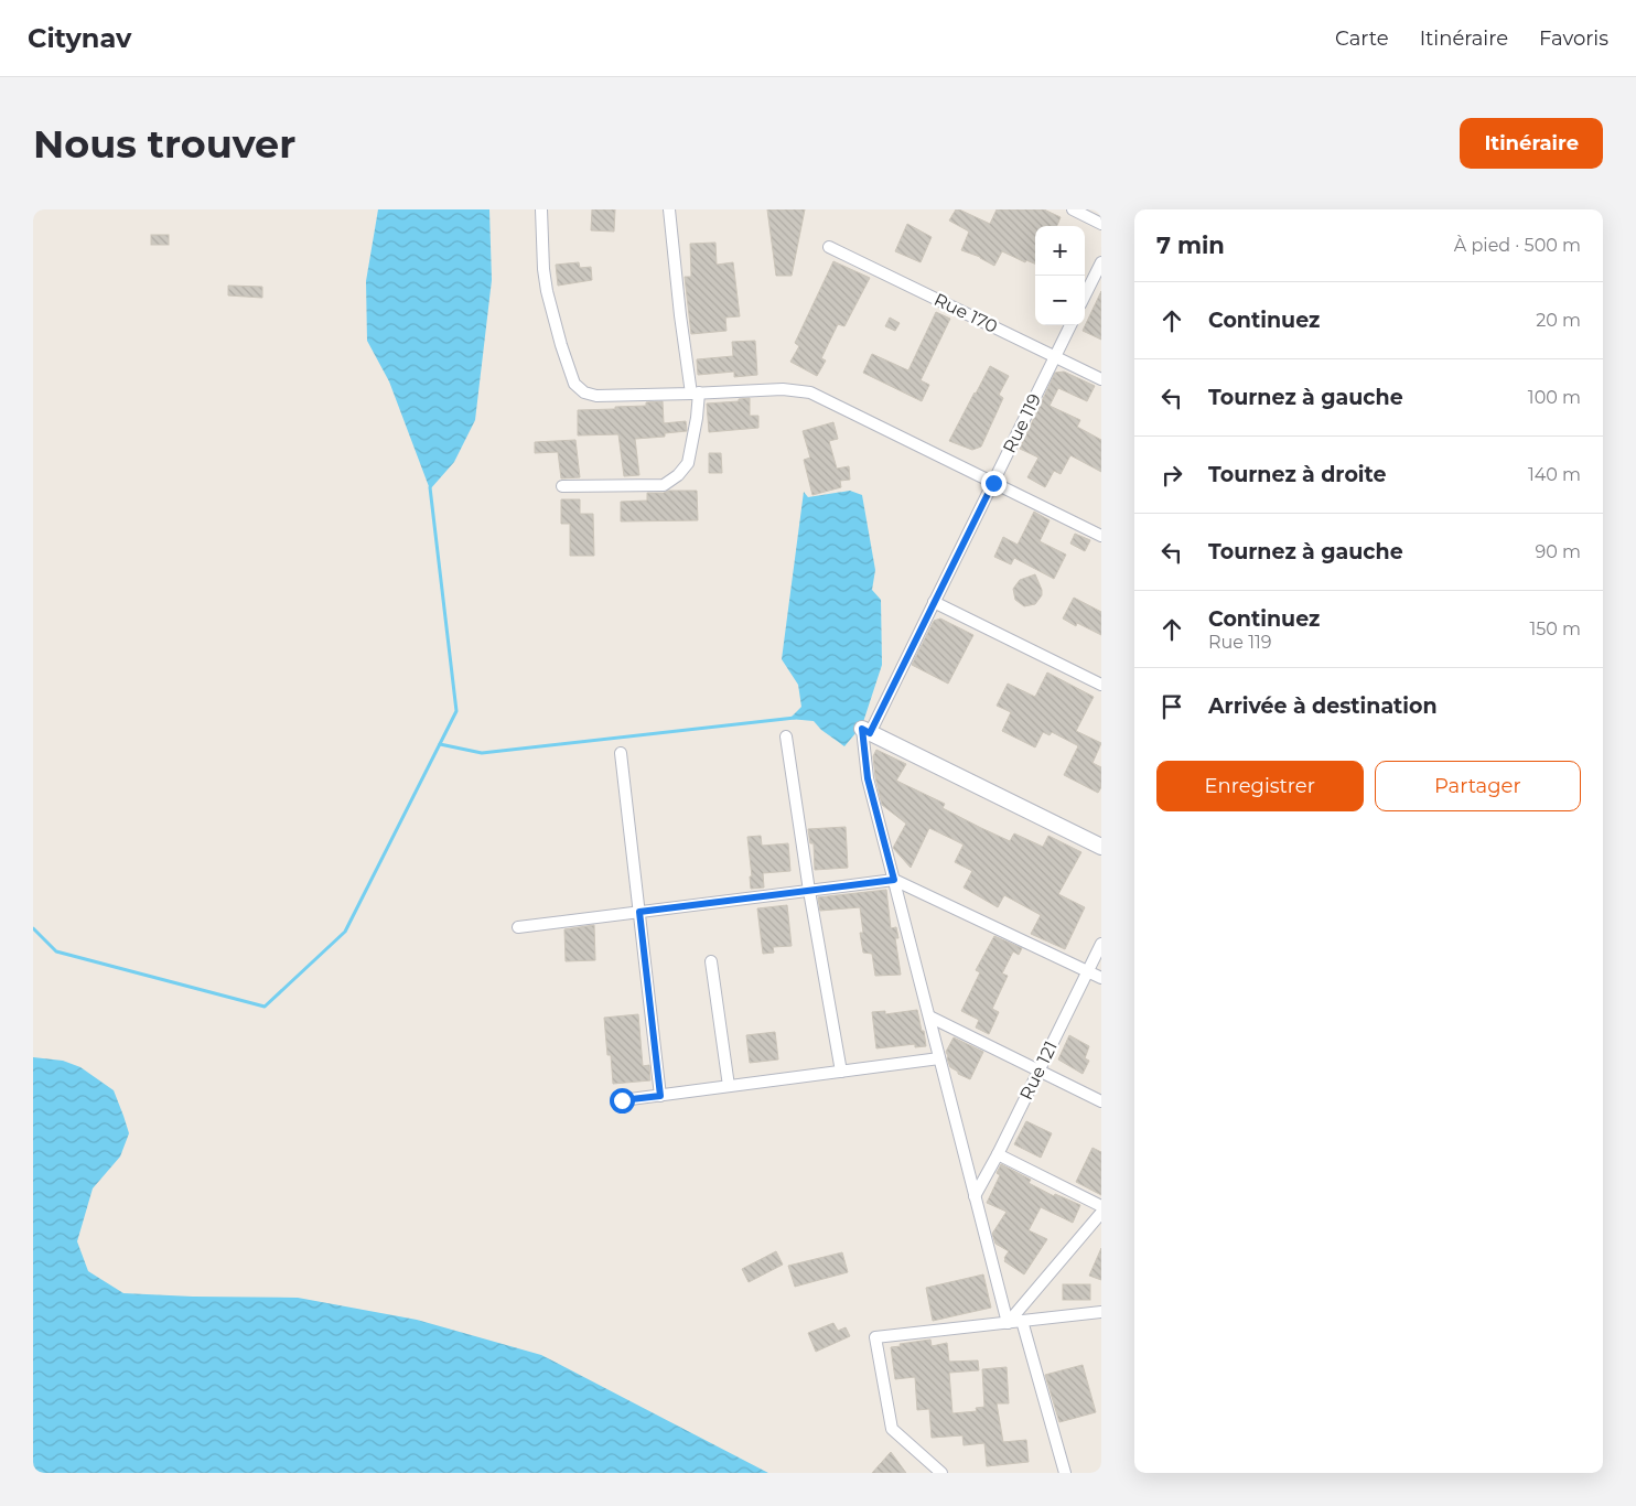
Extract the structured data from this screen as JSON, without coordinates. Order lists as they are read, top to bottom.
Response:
{
  "streets": {
    "street": ["Rue 170", "Rue 119", "Rue 121"]
  },
  "crossings": [
    ["Rue 170", "Rue 119"]
  ],
  "page": {
    "header": "Citynav",
    "nav": ["Carte", "Itinéraire", "Favoris"],
    "buttons": [
      "Itinéraire",
      ["Enregistrer", "Partager"]
    ],
    "title": "Nous trouver",
    "heading": ["7 min", "À pied · 500 m"],
    "map_buttons": ["+", "−"],
    "list": [
      ["Continuez", "20 m"],
      ["Tournez à gauche", "100 m"],
      ["Tournez à droite", "140 m"],
      ["Tournez à gauche", "90 m"],
      ["Continuez", "Rue 119", "150 m"],
      "Arrivée à destination"
    ]
  }
}
